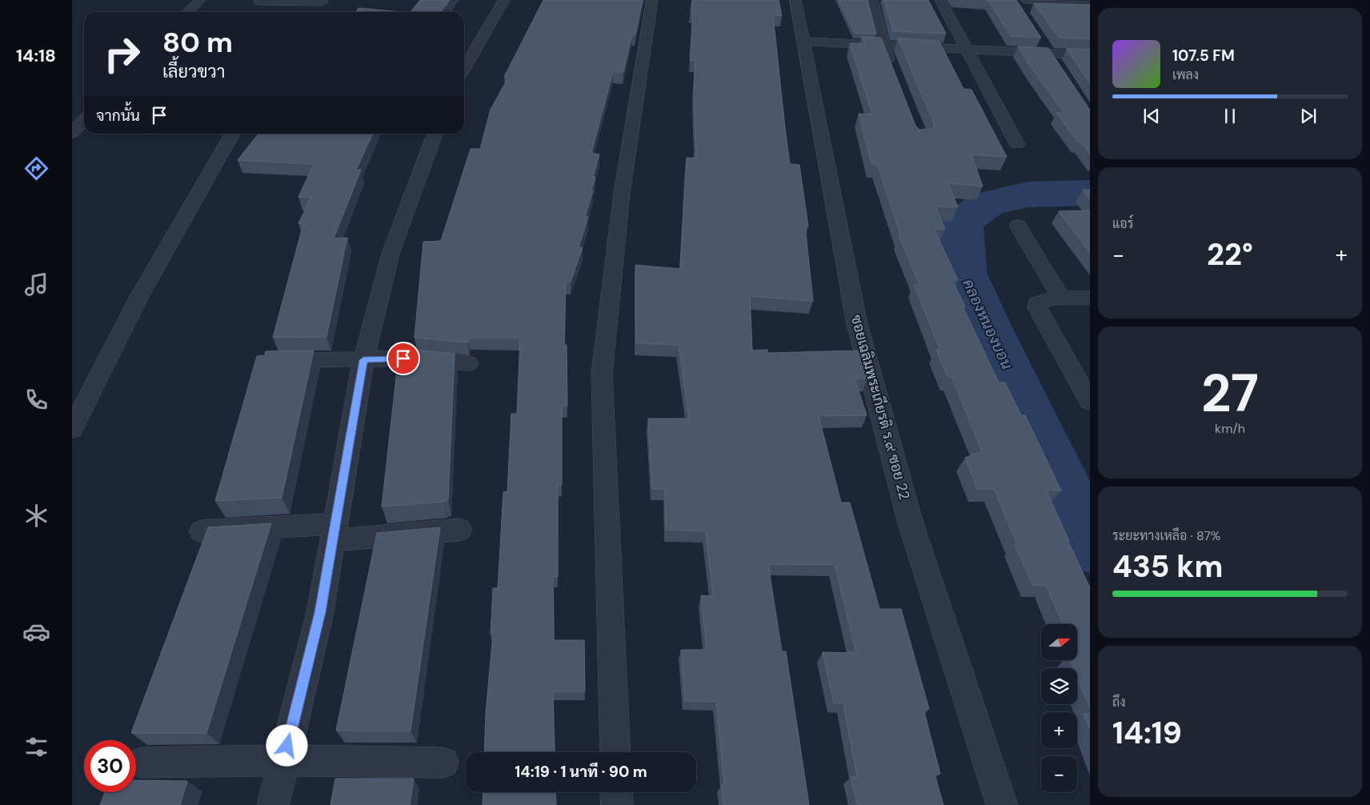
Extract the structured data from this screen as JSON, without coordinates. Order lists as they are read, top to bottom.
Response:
{
  "streets": {
    "street": ["ซอยเฉลิมพระเกียรติ ร.๙ ซอย 22"]
  },
  "water": ["คลองหนองบอน"],
  "north": "right",
  "page": {
    "tabs": "14:18",
    "turn": ["80 m", "เลี้ยวขวา"],
    "song": ["107.5 FM", "เพลง"],
    "then": "จากนั้น",
    "tile": [
      "แอร์",
      ["27", "km/h"],
      ["ระยะทางเหลือ · 87%", "435 km"],
      ["ถึง", "14:19"]
    ],
    "heat": ["−", "22°", "+"],
    "map_buttons": ["+", "−"],
    "limit": "30",
    "trip": "14:19 · 1 นาที · 90 m"
  }
}
